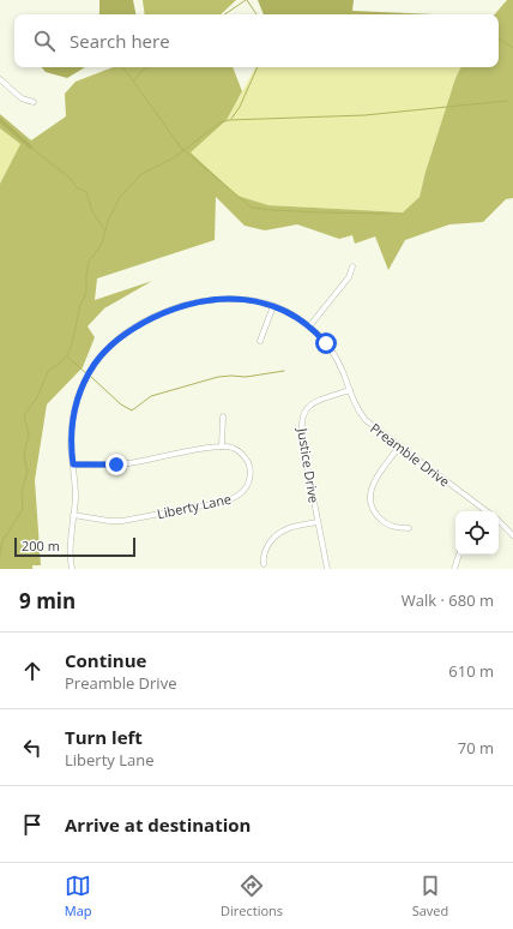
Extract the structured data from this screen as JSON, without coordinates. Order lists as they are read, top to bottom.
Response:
{
  "streets": {
    "street": ["Preamble Drive", "Justice Drive", "Liberty Lane"]
  },
  "crossings": [
    ["Preamble Drive", "Justice Drive"],
    ["Preamble Drive", "Liberty Lane"]
  ],
  "scale_bar": "200 m",
  "page": {
    "search": "Search here",
    "scale": "200 m",
    "heading": ["9 min", "Walk · 680 m"],
    "list": [
      ["Continue", "Preamble Drive", "610 m"],
      ["Turn left", "Liberty Lane", "70 m"],
      "Arrive at destination"
    ],
    "nav": ["Map", "Directions", "Saved"]
  }
}
